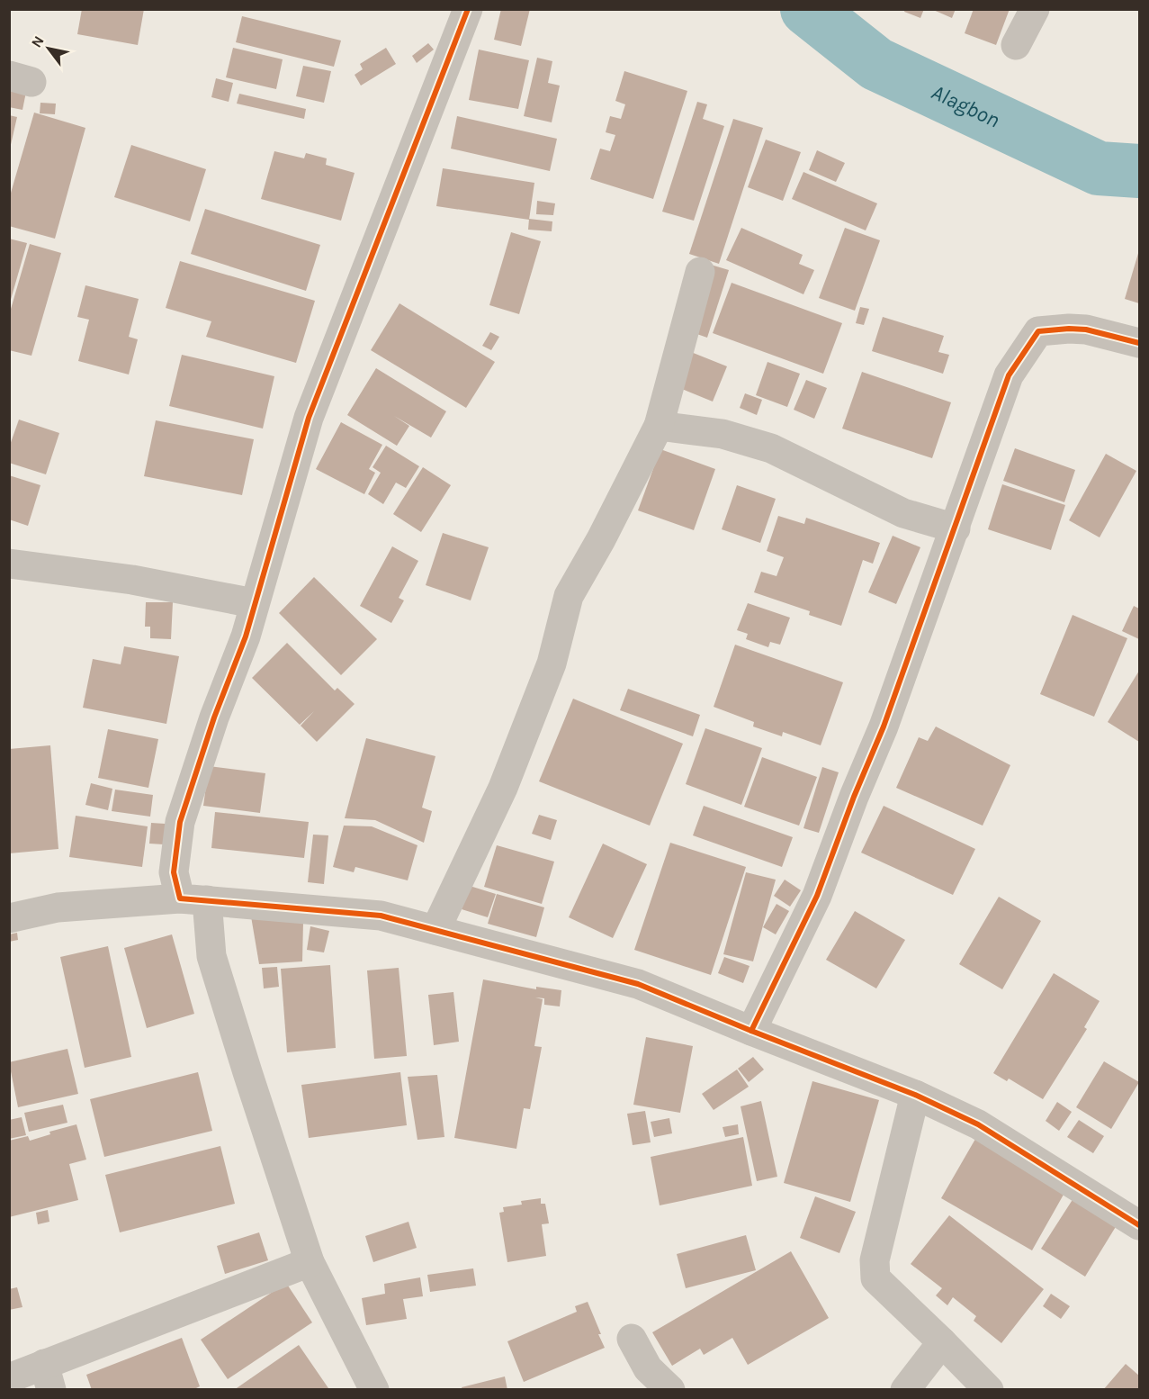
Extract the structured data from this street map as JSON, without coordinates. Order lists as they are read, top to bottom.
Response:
{
  "water": ["Alagbon"],
  "north": "top left"
}
